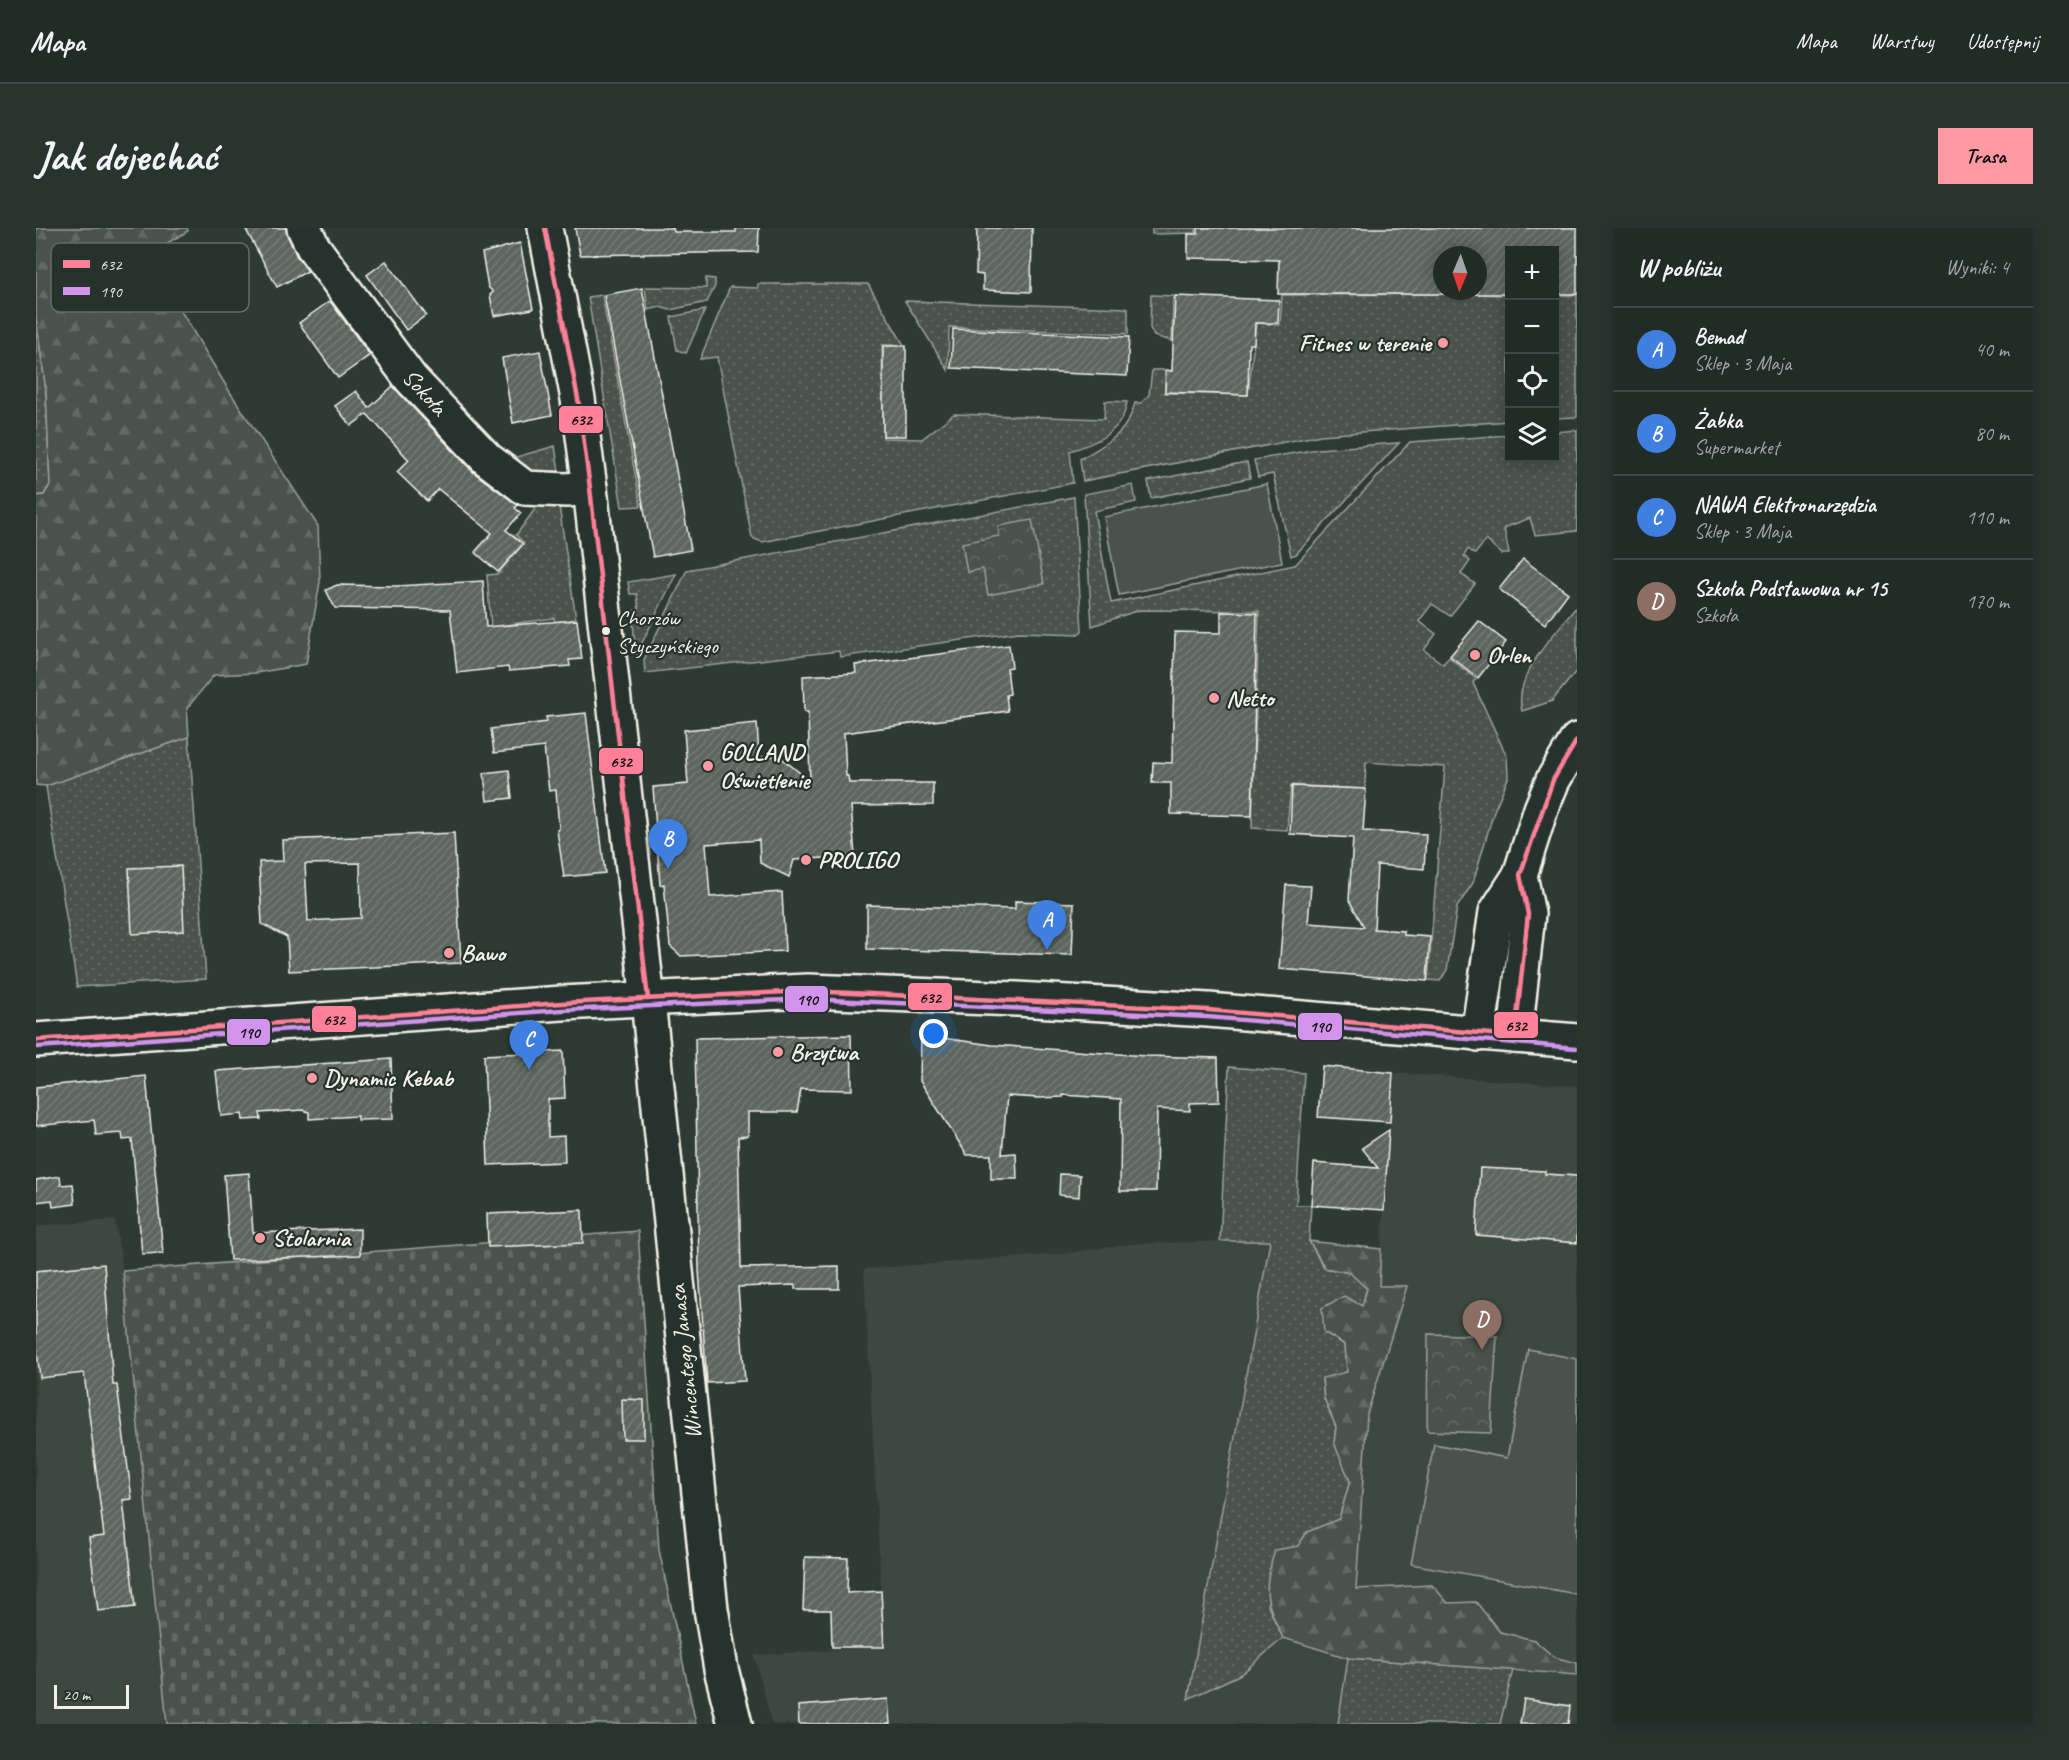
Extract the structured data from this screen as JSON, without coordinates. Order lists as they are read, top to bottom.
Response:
{
  "streets": {
    "street": ["Sokoła", "Wincentego Janasa"]
  },
  "crossings": [
    ["Sokoła", "Wincentego Janasa"]
  ],
  "places": [
    "Fitnes w terenie",
    "Chorzów Styczyńskiego",
    "Orlen",
    "Netto",
    "GOLLAND Oświetlenie",
    "PROLIGO",
    "Bawo",
    "Brzytwa",
    "Dynamic Kebab",
    "Stolarnia"
  ],
  "lines": ["transit line 632", "transit line 190"],
  "legend": ["632", "190"],
  "scale_bar": "20 m",
  "north": "bottom",
  "page": {
    "header": "Mapa",
    "nav": ["Mapa", "Warstwy", "Udostępnij"],
    "buttons": "Trasa",
    "title": "Jak dojechać",
    "heading": ["W pobliżu", "Wyniki: 4"],
    "map_buttons": ["+", "−"],
    "list": [
      {
        "mark": "A",
        "name": "Bemad",
        "note": "Sklep · 3 Maja",
        "value": "40 m"
      },
      {
        "mark": "B",
        "name": "Żabka",
        "note": "Supermarket",
        "value": "80 m"
      },
      {
        "mark": "C",
        "name": "NAWA Elektronarzędzia",
        "note": "Sklep · 3 Maja",
        "value": "110 m"
      },
      {
        "mark": "D",
        "name": "Szkoła Podstawowa nr 15",
        "note": "Szkoła",
        "value": "170 m"
      }
    ],
    "pins": [
      "B",
      "A",
      "C",
      "D"
    ],
    "scale": "20 m"
  }
}
